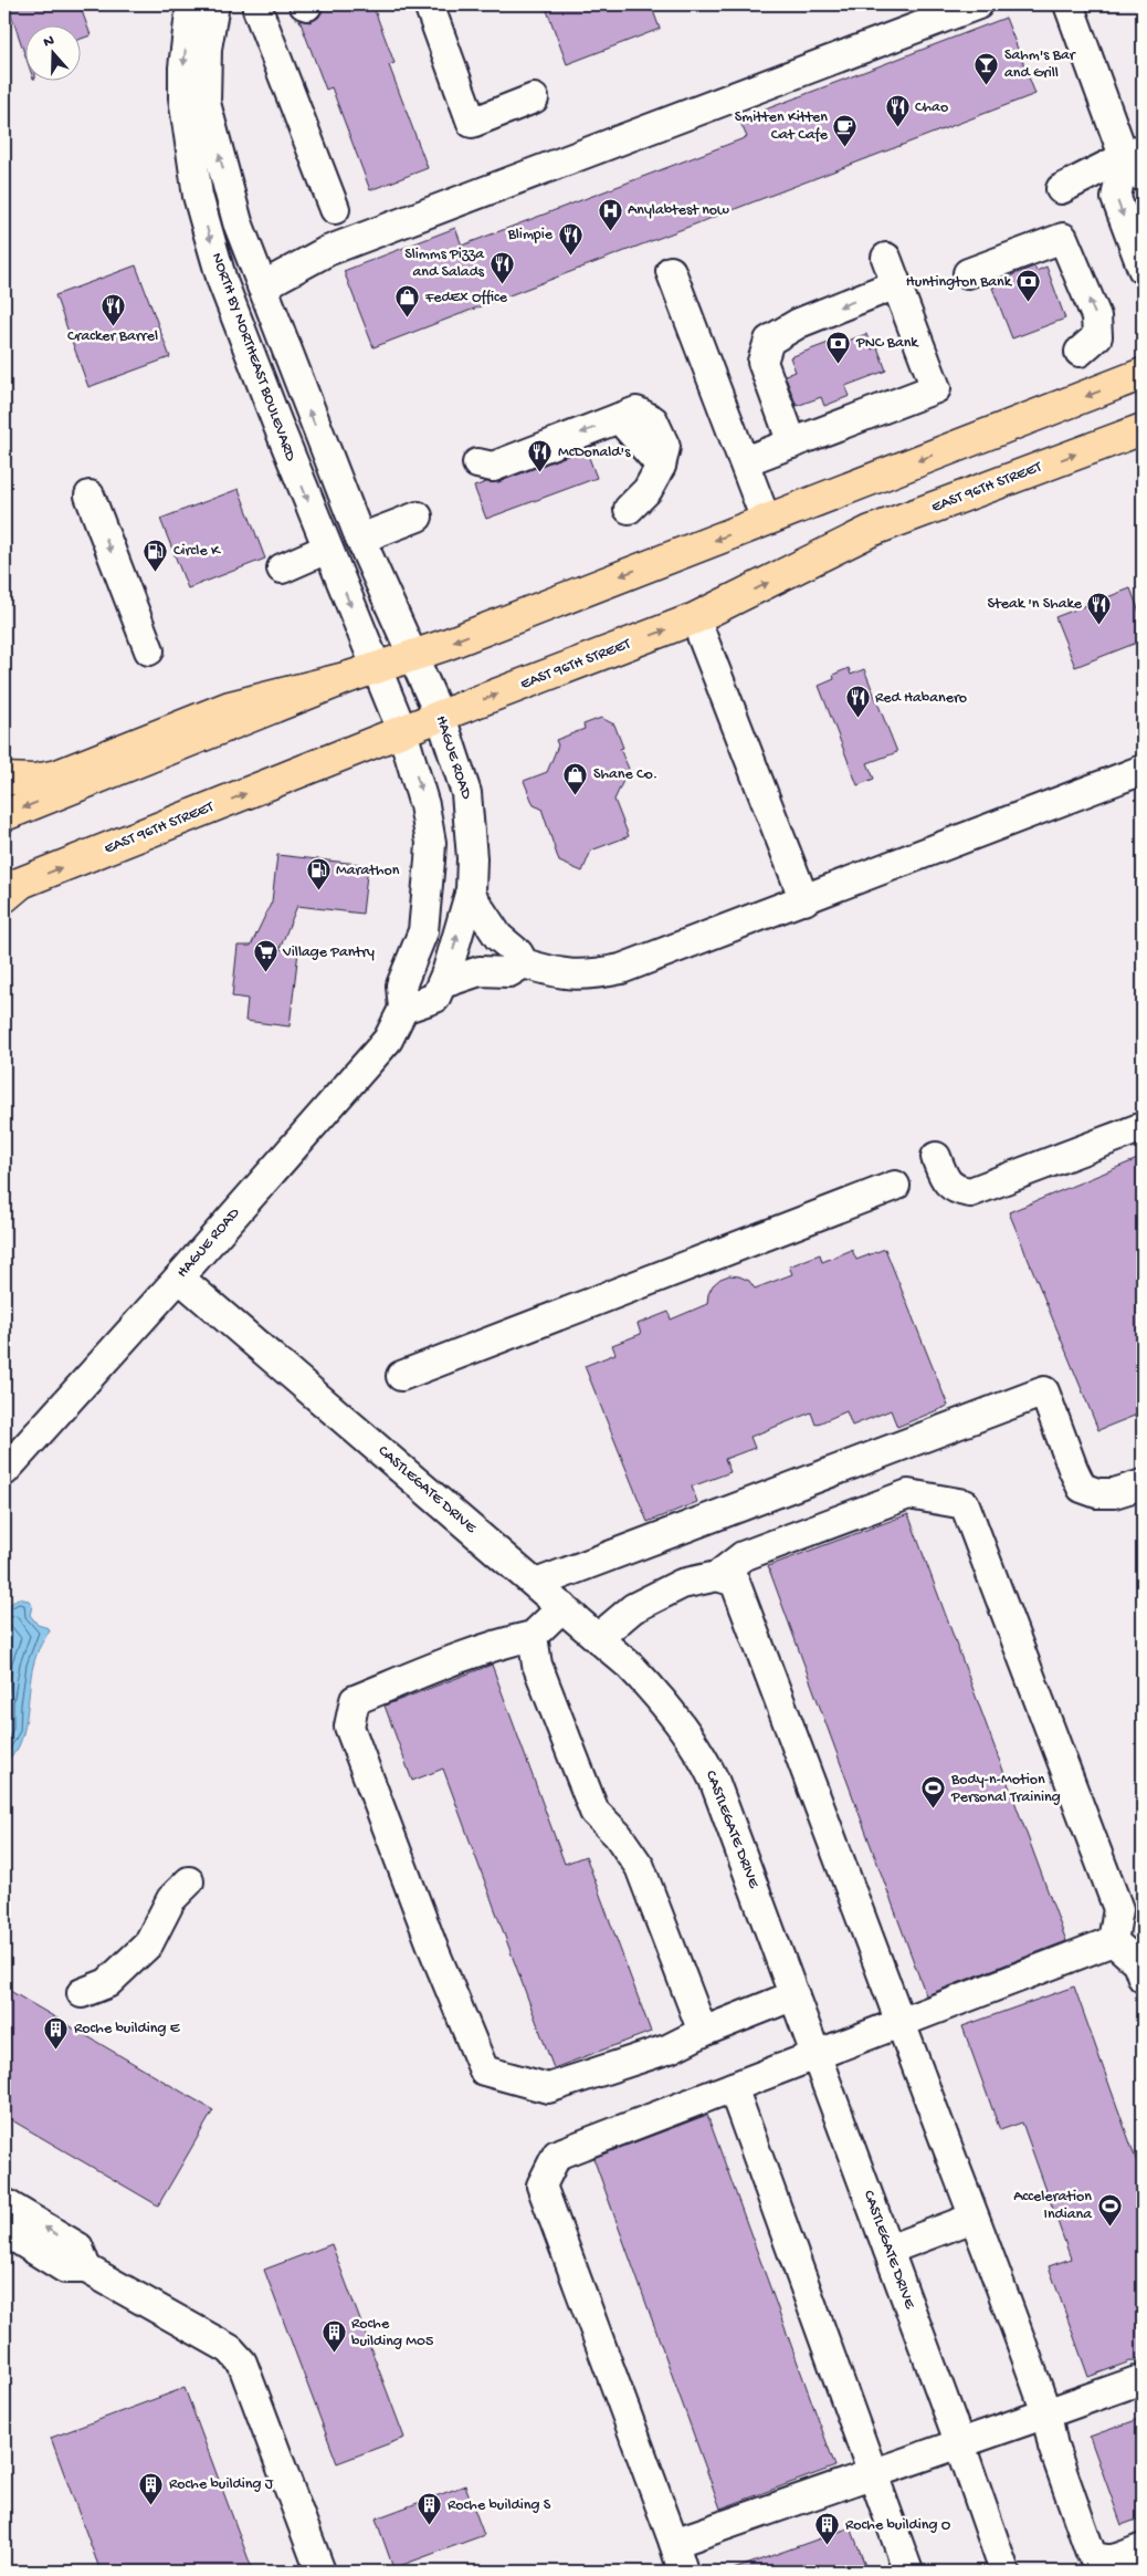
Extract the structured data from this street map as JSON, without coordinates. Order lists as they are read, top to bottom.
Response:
{
  "streets": {
    "main road": ["EAST 96TH STREET"],
    "street": ["NORTH BY NORTHEAST BOULEVARD", "HAGUE ROAD", "CASTLEGATE DRIVE"]
  },
  "crossings": [
    ["NORTH BY NORTHEAST BOULEVARD", "HAGUE ROAD"],
    ["EAST 96TH STREET", "HAGUE ROAD"],
    ["HAGUE ROAD", "CASTLEGATE DRIVE"]
  ],
  "places": {
    "bar": ["Sahm's Bar and Grill"],
    "restaurant": [
      "Chao",
      "Blimpie",
      "Slimms Pizza and Salads",
      "Cracker Barrel",
      "McDonald's",
      "Steak 'n Shake",
      "Red Habanero"
    ],
    "cafe": ["Smitten Kitten Cat Cafe"],
    "hospital": ["Anylabtest now"],
    "bank": ["Huntington Bank", "PNC Bank"],
    "shop": ["FedEx Office", "Shane Co."],
    "fuel station": ["Circle K", "Marathon"],
    "supermarket": ["Village Pantry"],
    "sports": ["Body-n-Motion Personal Training", "Acceleration Indiana"],
    "building": [
      "Roche building E",
      "Roche building M05",
      "Roche building J",
      "Roche building S",
      "Roche building O"
    ]
  },
  "north": "top"
}
